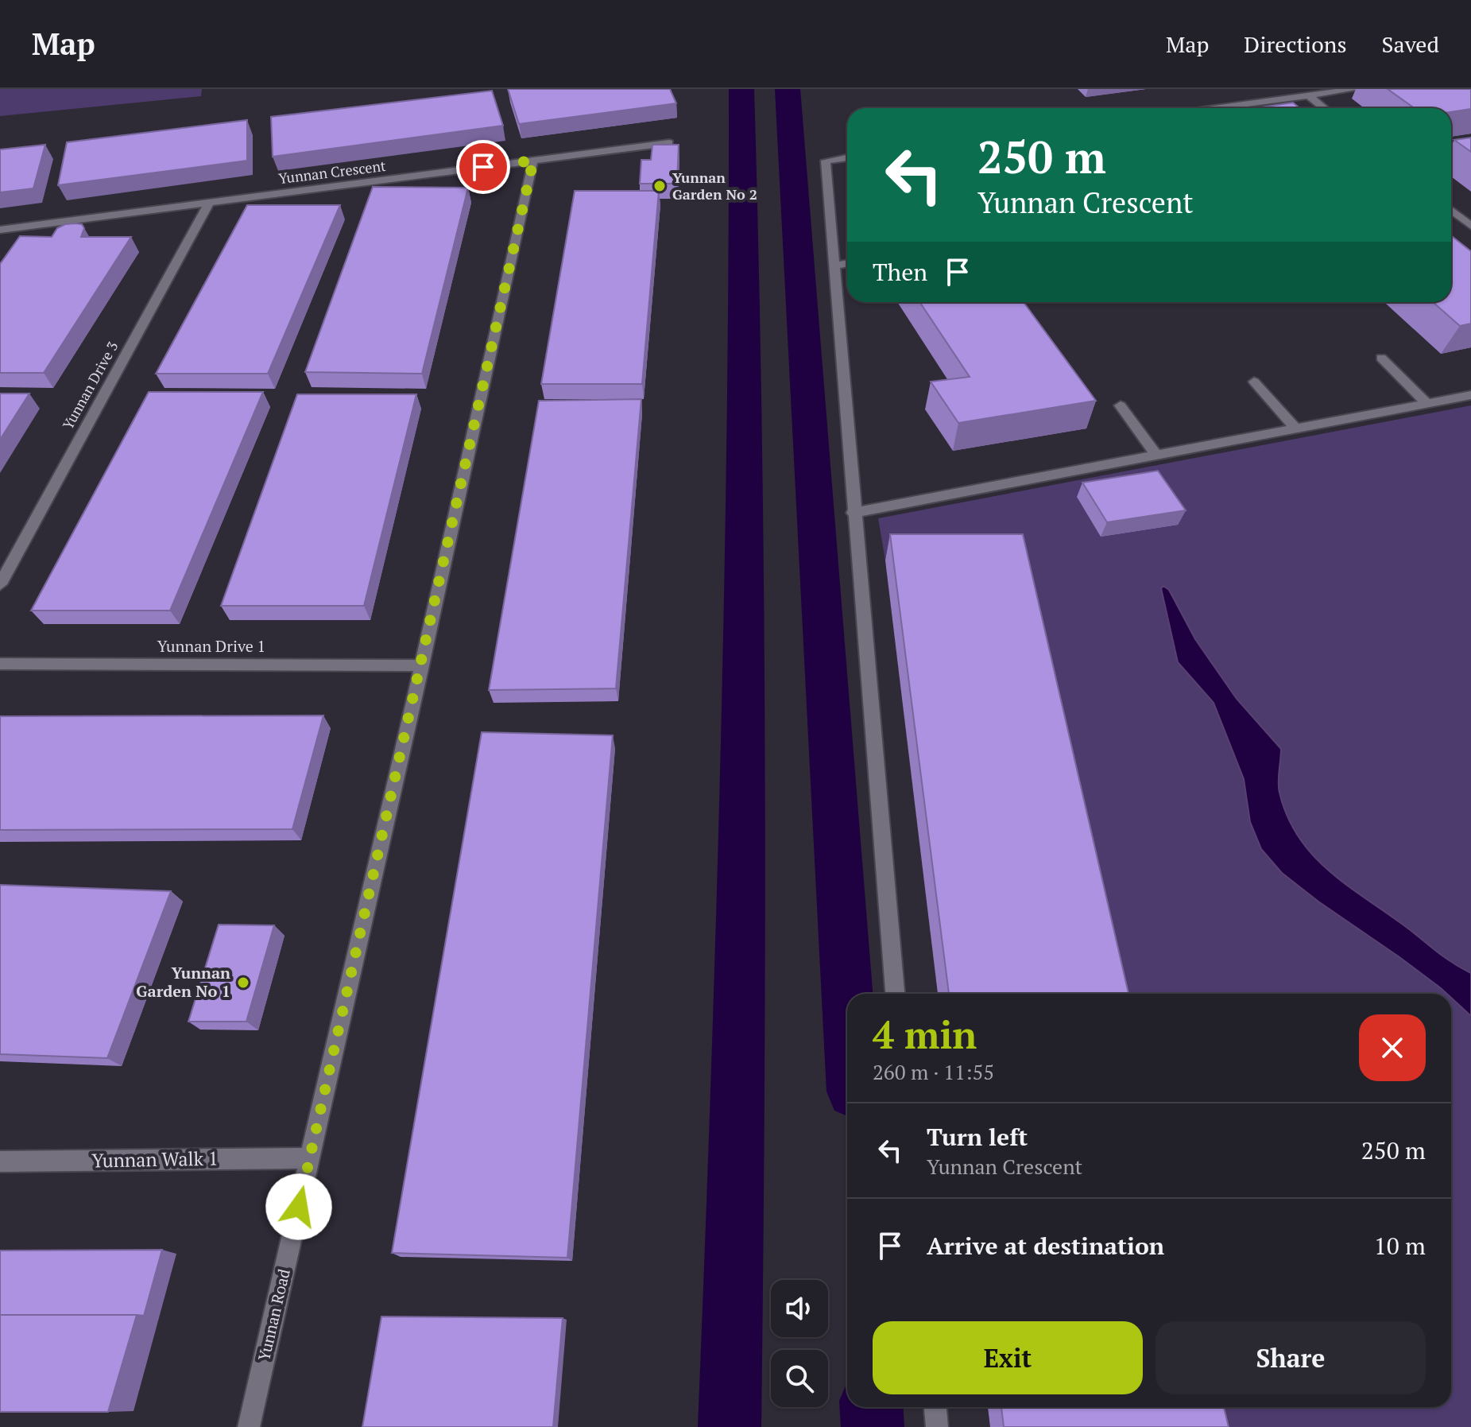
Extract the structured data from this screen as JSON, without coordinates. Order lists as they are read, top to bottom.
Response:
{
  "streets": {
    "street": [
      "Yunnan Crescent",
      "Yunnan Drive 3",
      "Yunnan Drive 1",
      "Yunnan Walk 1",
      "Yunnan Road"
    ]
  },
  "crossings": [
    ["Yunnan Crescent", "Yunnan Drive 3"],
    ["Yunnan Crescent", "Yunnan Road"],
    ["Yunnan Drive 1", "Yunnan Road"],
    ["Yunnan Walk 1", "Yunnan Road"]
  ],
  "places": ["Yunnan Garden No 2", "Yunnan Garden No 1"],
  "page": {
    "header": "Map",
    "nav": ["Map", "Directions", "Saved"],
    "turn": ["250 m", "Yunnan Crescent"],
    "then": "Then",
    "heading": ["4 min", "260 m · 11:55"],
    "list": [
      {
        "name": "Turn left",
        "note": "Yunnan Crescent",
        "value": "250 m"
      },
      {
        "name": "Arrive at destination",
        "value": "10 m"
      }
    ],
    "buttons": ["Exit", "Share"]
  }
}
